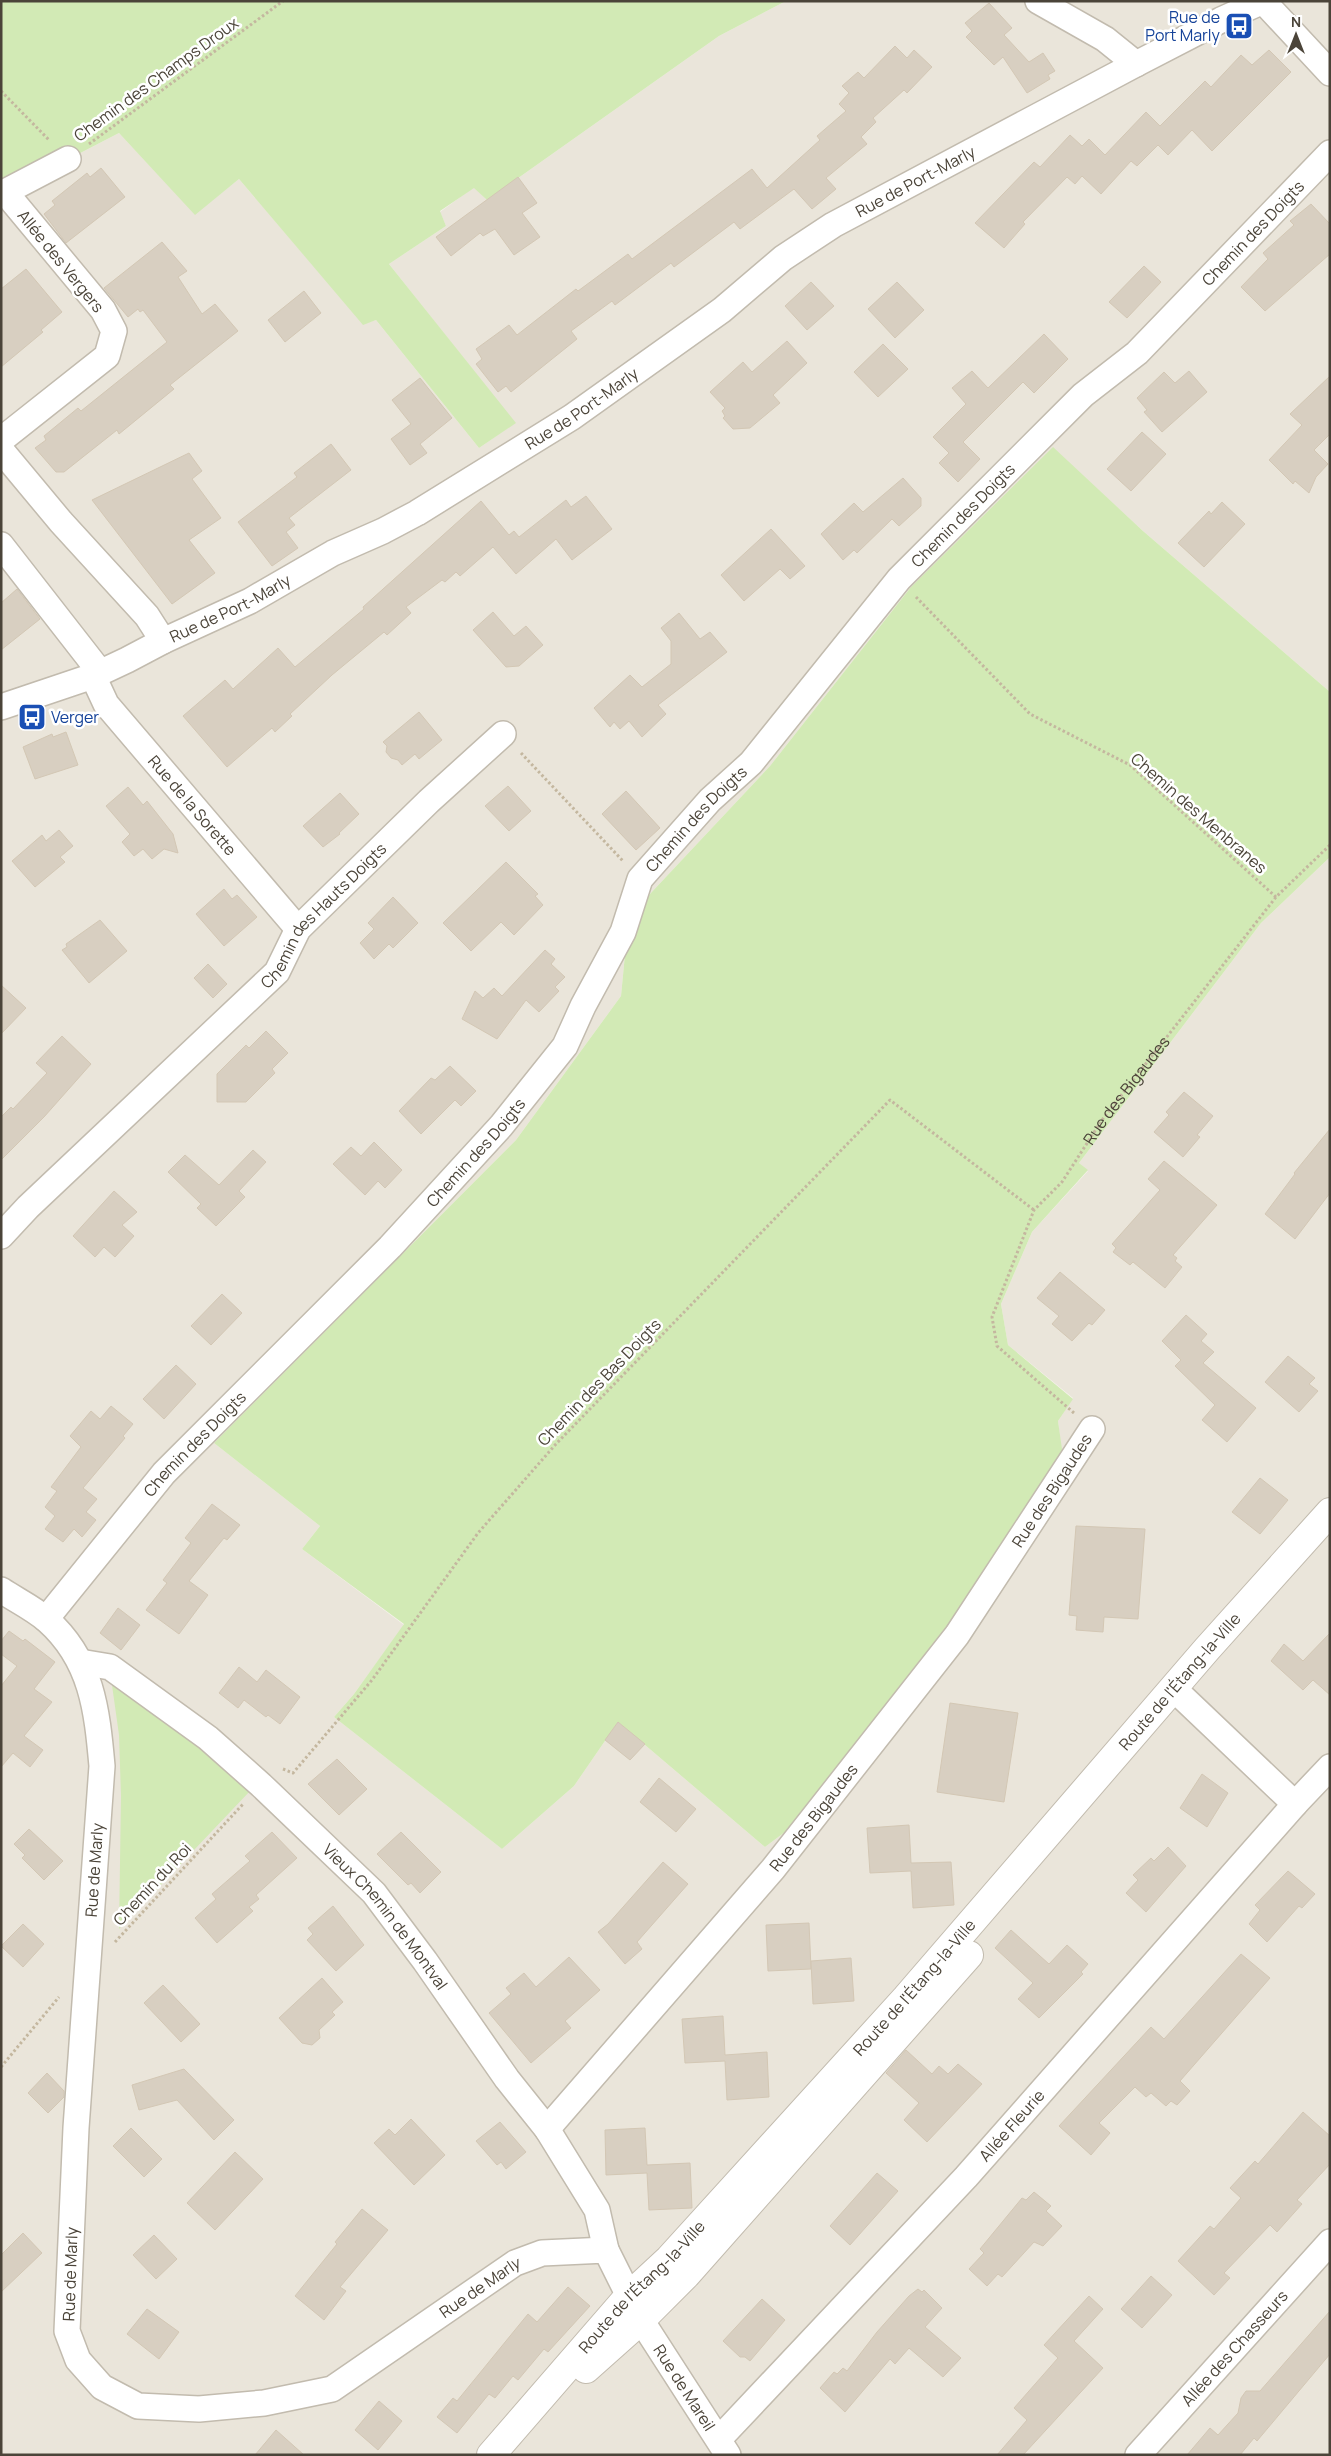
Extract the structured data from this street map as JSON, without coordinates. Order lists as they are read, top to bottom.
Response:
{
  "streets": {
    "street": [
      "Rue de Port-Marly",
      "Chemin des Doigts",
      "Allée des Vergers",
      "Rue de la Sorette",
      "Chemin des Hauts Doigts",
      "Rue des Bigaudes",
      "Route de l'Étang-la-Ville",
      "Rue de Marly",
      "Vieux Chemin de Montval",
      "Allée Fleurie",
      "Allée des Chasseurs",
      "Rue de Mareil"
    ],
    "path": [
      "Chemin des Champs Droux",
      "Chemin des Menbranes",
      "Chemin des Bas Doigts",
      "Chemin du Roi"
    ]
  },
  "crossings": [
    ["Chemin des Champs Droux", "Allée des Vergers"],
    ["Rue de Port-Marly", "Rue de la Sorette"],
    ["Chemin des Doigts", "Chemin des Menbranes"],
    ["Chemin des Doigts", "Rue de Marly"],
    ["Rue de la Sorette", "Chemin des Hauts Doigts"],
    ["Chemin des Menbranes", "Rue des Bigaudes"],
    ["Rue des Bigaudes", "Chemin des Bas Doigts"],
    ["Rue des Bigaudes", "Vieux Chemin de Montval"],
    ["Chemin des Bas Doigts", "Chemin du Roi"],
    ["Chemin des Bas Doigts", "Vieux Chemin de Montval"],
    ["Route de l'Étang-la-Ville", "Rue de Mareil"],
    ["Rue de Marly", "Chemin du Roi"],
    ["Rue de Marly", "Vieux Chemin de Montval"],
    ["Chemin du Roi", "Vieux Chemin de Montval"],
    ["Allée Fleurie", "Rue de Mareil"]
  ],
  "places": {
    "bus stop": ["Rue de Port Marly", "Verger"]
  },
  "north": "top"
}
